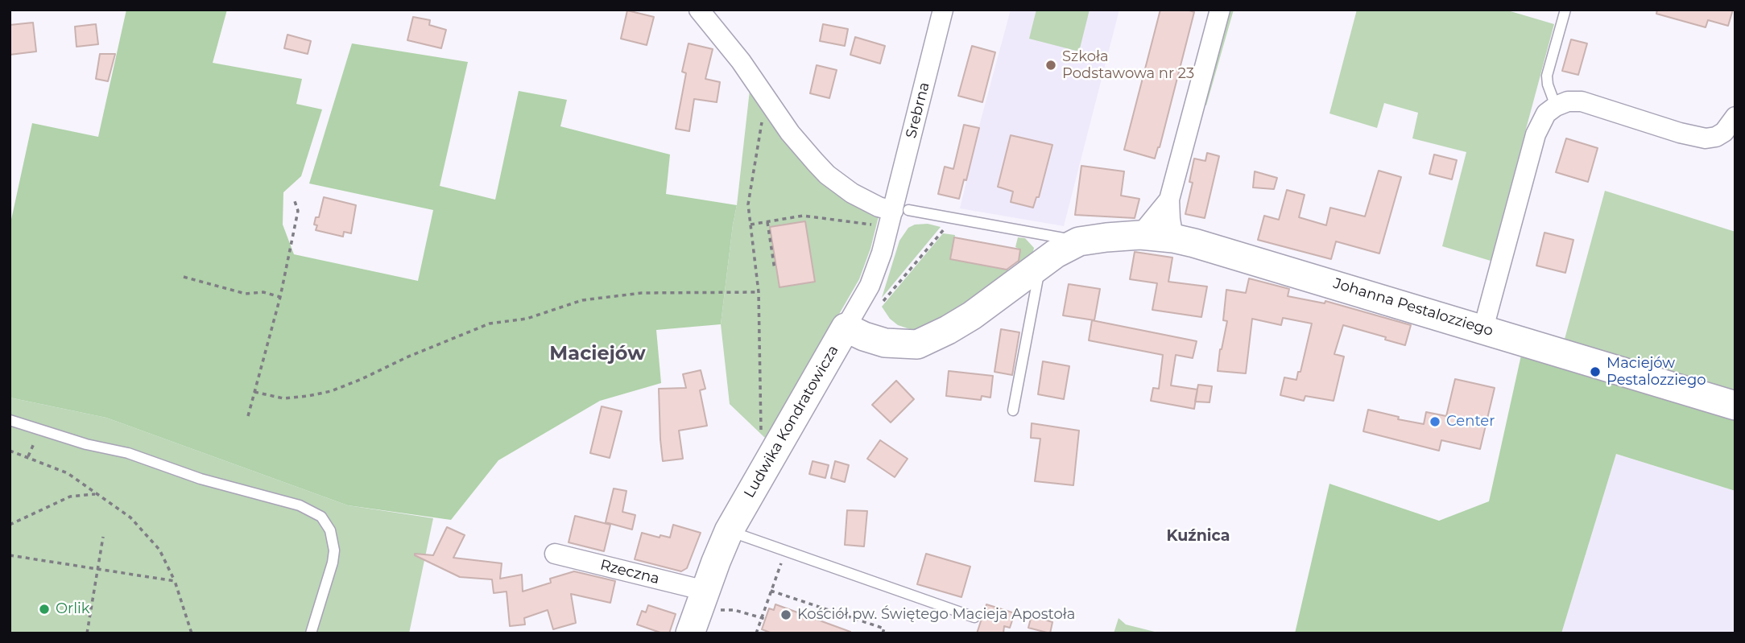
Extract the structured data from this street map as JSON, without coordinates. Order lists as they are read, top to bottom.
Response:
{
  "streets": {
    "street": [
      "Srebrna",
      "Johanna Pestalozziego",
      "Ludwika Kondratowicza",
      "Rzeczna"
    ]
  },
  "crossings": [
    ["Srebrna", "Johanna Pestalozziego"],
    ["Srebrna", "Ludwika Kondratowicza"],
    ["Johanna Pestalozziego", "Ludwika Kondratowicza"],
    ["Ludwika Kondratowicza", "Rzeczna"]
  ],
  "districts": ["Maciejów", "Kuźnica"],
  "places": [
    "Szkoła Podstawowa nr 23",
    "Maciejów Pestalozziego",
    "Center",
    "Orlik",
    "Kościół pw. Świętego Macieja Apostoła"
  ]
}
